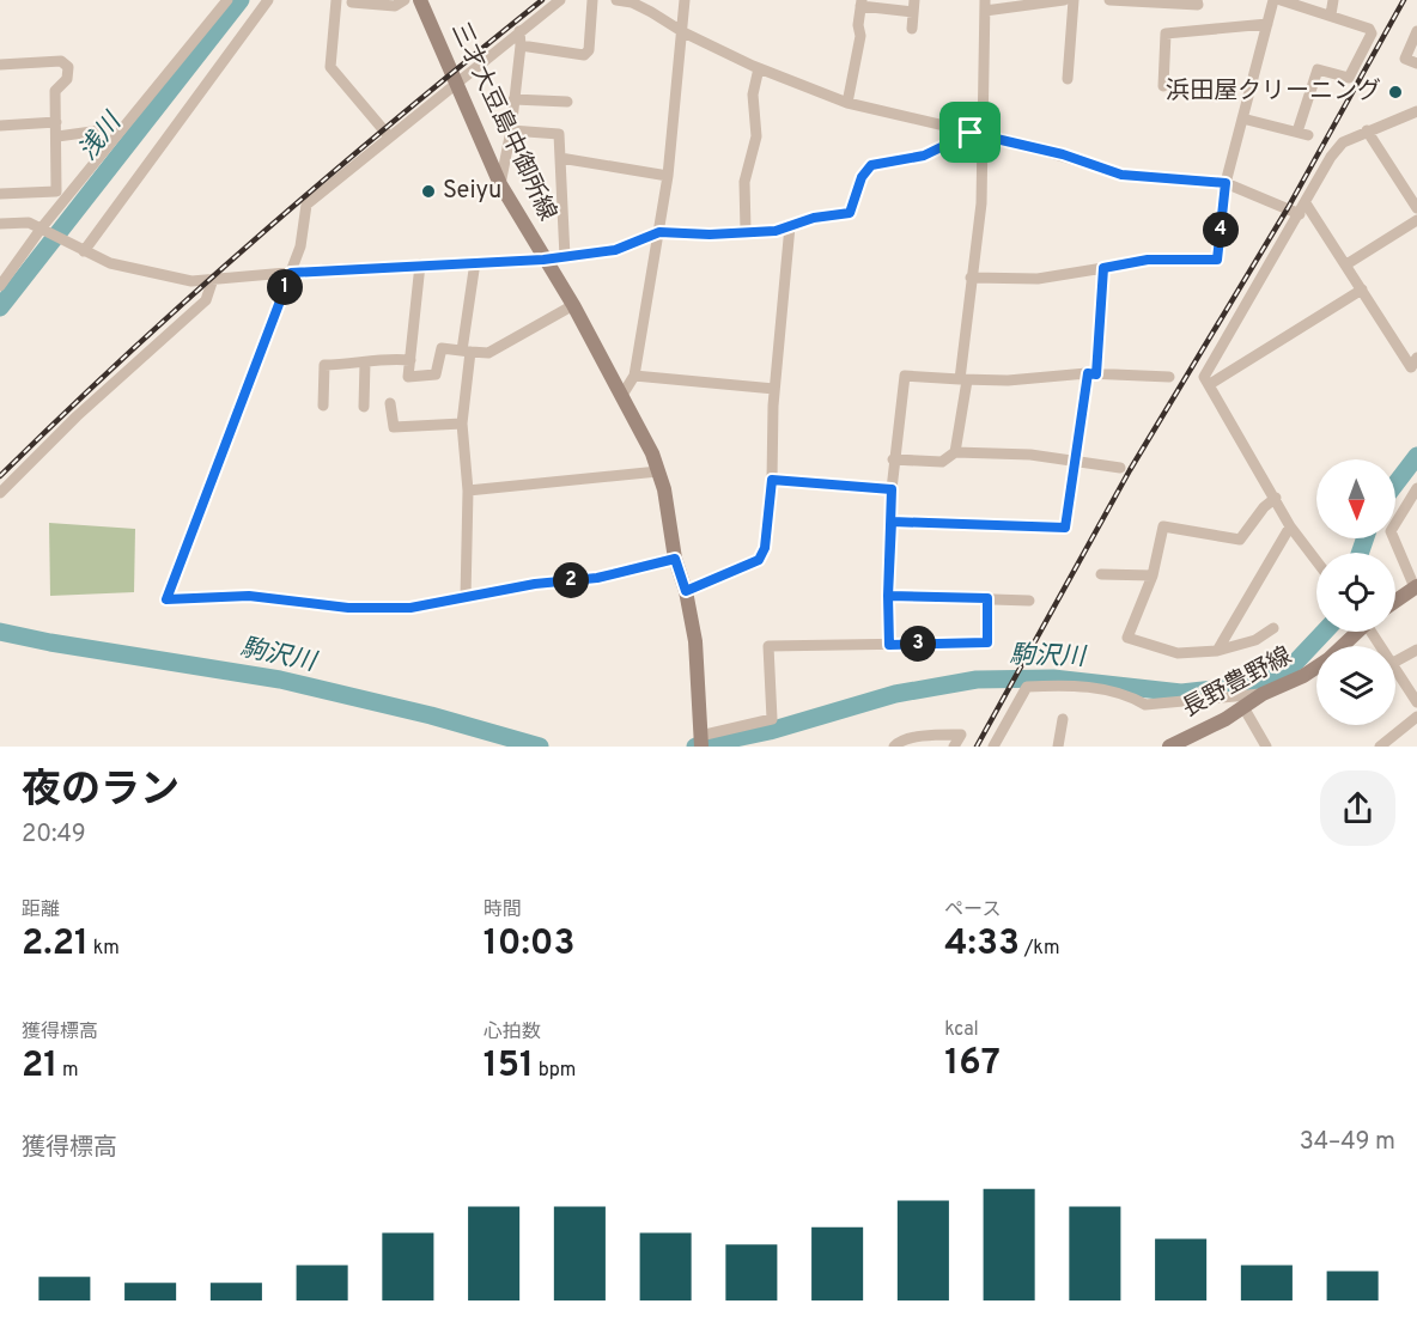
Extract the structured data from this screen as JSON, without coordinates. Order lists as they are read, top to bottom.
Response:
{
  "streets": {
    "main road": ["三才大豆島中御所線", "長野豊野線"]
  },
  "water": ["浅川", "駒沢川"],
  "places": ["浜田屋クリーニング", "Seiyu"],
  "north": "bottom",
  "page": {
    "pins": [
      "4",
      "1",
      "2",
      "3"
    ],
    "heading": ["夜のラン", "20:49"],
    "stats": [
      ["距離", "2.21 km"],
      ["時間", "10:03"],
      ["ペース", "4:33 /km"],
      ["獲得標高", "21 m"],
      ["心拍数", "151 bpm"],
      ["kcal", "167"]
    ],
    "chart": ["獲得標高", "34–49 m"]
  }
}
